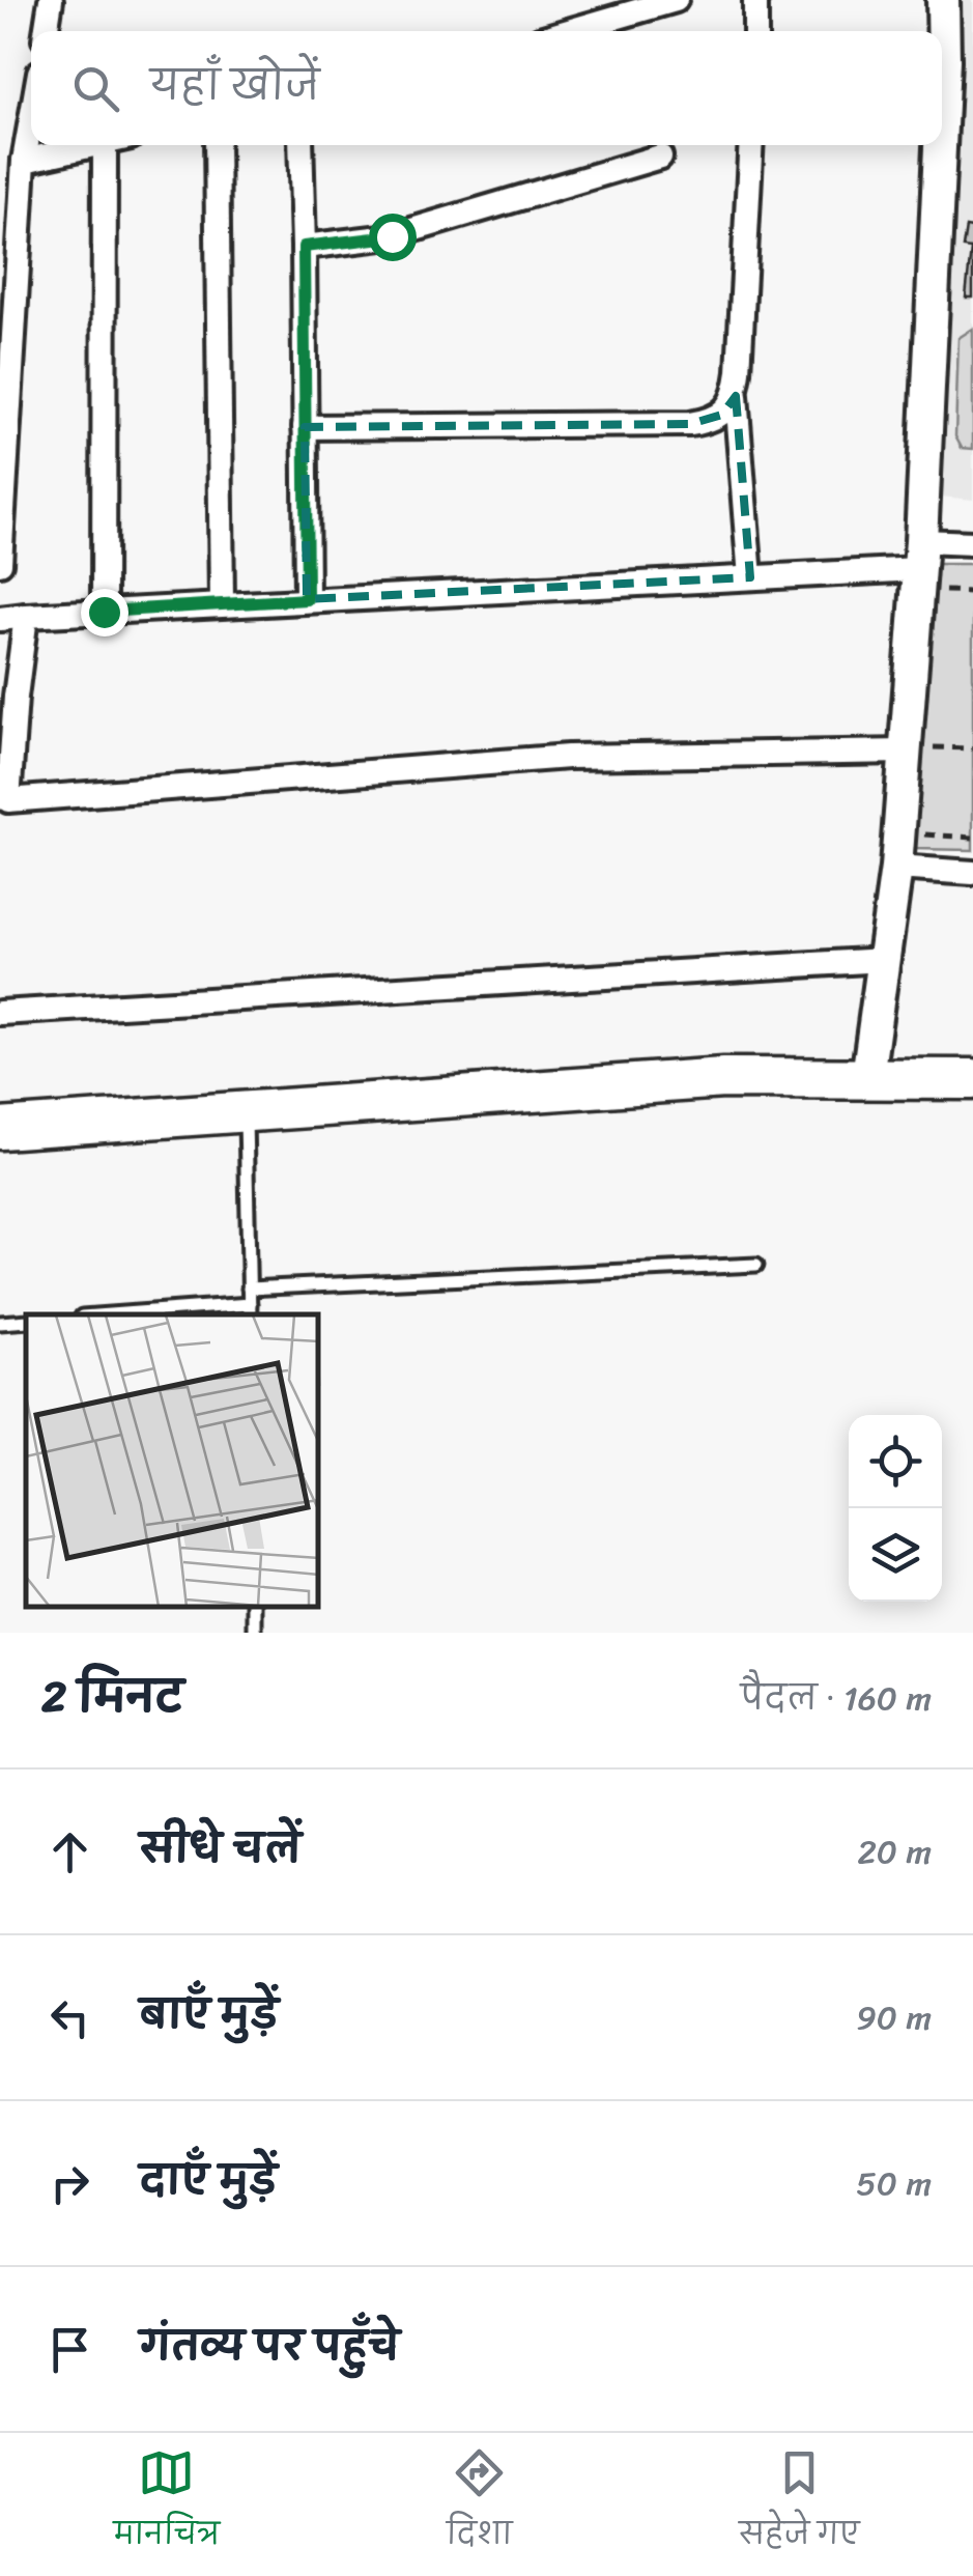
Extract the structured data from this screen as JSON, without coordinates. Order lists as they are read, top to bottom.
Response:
{
  "page": {
    "search": "यहाँ खोजें",
    "heading": ["2 मिनट", "पैदल · 160 m"],
    "list": [
      ["सीधे चलें", "20 m"],
      ["बाएँ मुड़ें", "90 m"],
      ["दाएँ मुड़ें", "50 m"],
      "गंतव्य पर पहुँचे"
    ],
    "nav": ["मानचित्र", "दिशा", "सहेजे गए"]
  }
}
